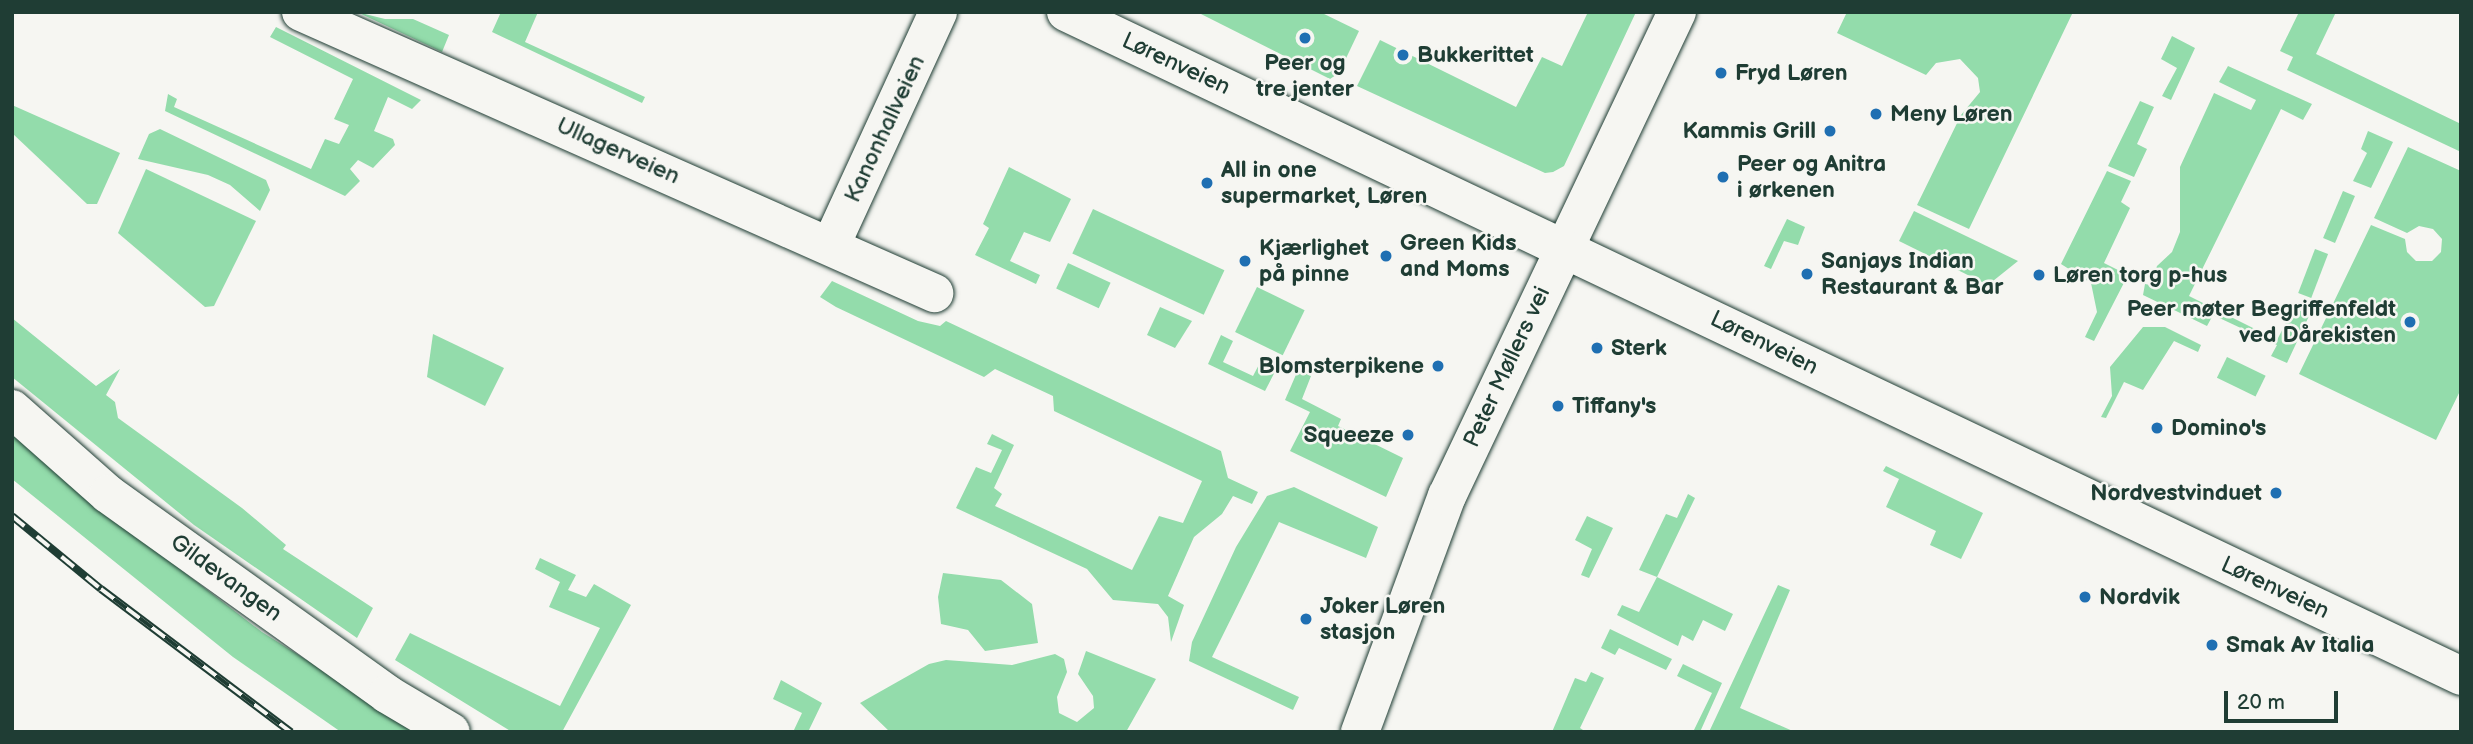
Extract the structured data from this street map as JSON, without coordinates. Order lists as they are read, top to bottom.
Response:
{
  "streets": {
    "street": [
      "Lørenveien",
      "Kanonhallveien",
      "Ullagerveien",
      "Peter Møllers vei",
      "Gildevangen"
    ]
  },
  "crossings": [
    ["Lørenveien", "Peter Møllers vei"],
    ["Kanonhallveien", "Ullagerveien"]
  ],
  "places": [
    "Peer og tre jenter",
    "Bukkerittet",
    "Fryd Løren",
    "Meny Løren",
    "Kammis Grill",
    "Peer og Anitra i ørkenen",
    "All in one supermarket, Løren",
    "Green Kids and Moms",
    "Kjærlighet på pinne",
    "Sanjays Indian Restaurant & Bar",
    "Løren torg p-hus",
    "Peer møter Begriffenfeldt ved Dårekisten",
    "Sterk",
    "Blomsterpikene",
    "Tiffany's",
    "Domino's",
    "Squeeze",
    "Nordvestvinduet",
    "Nordvik",
    "Joker Løren stasjon",
    "Smak Av Italia"
  ],
  "scale_bar": "20 m"
}
